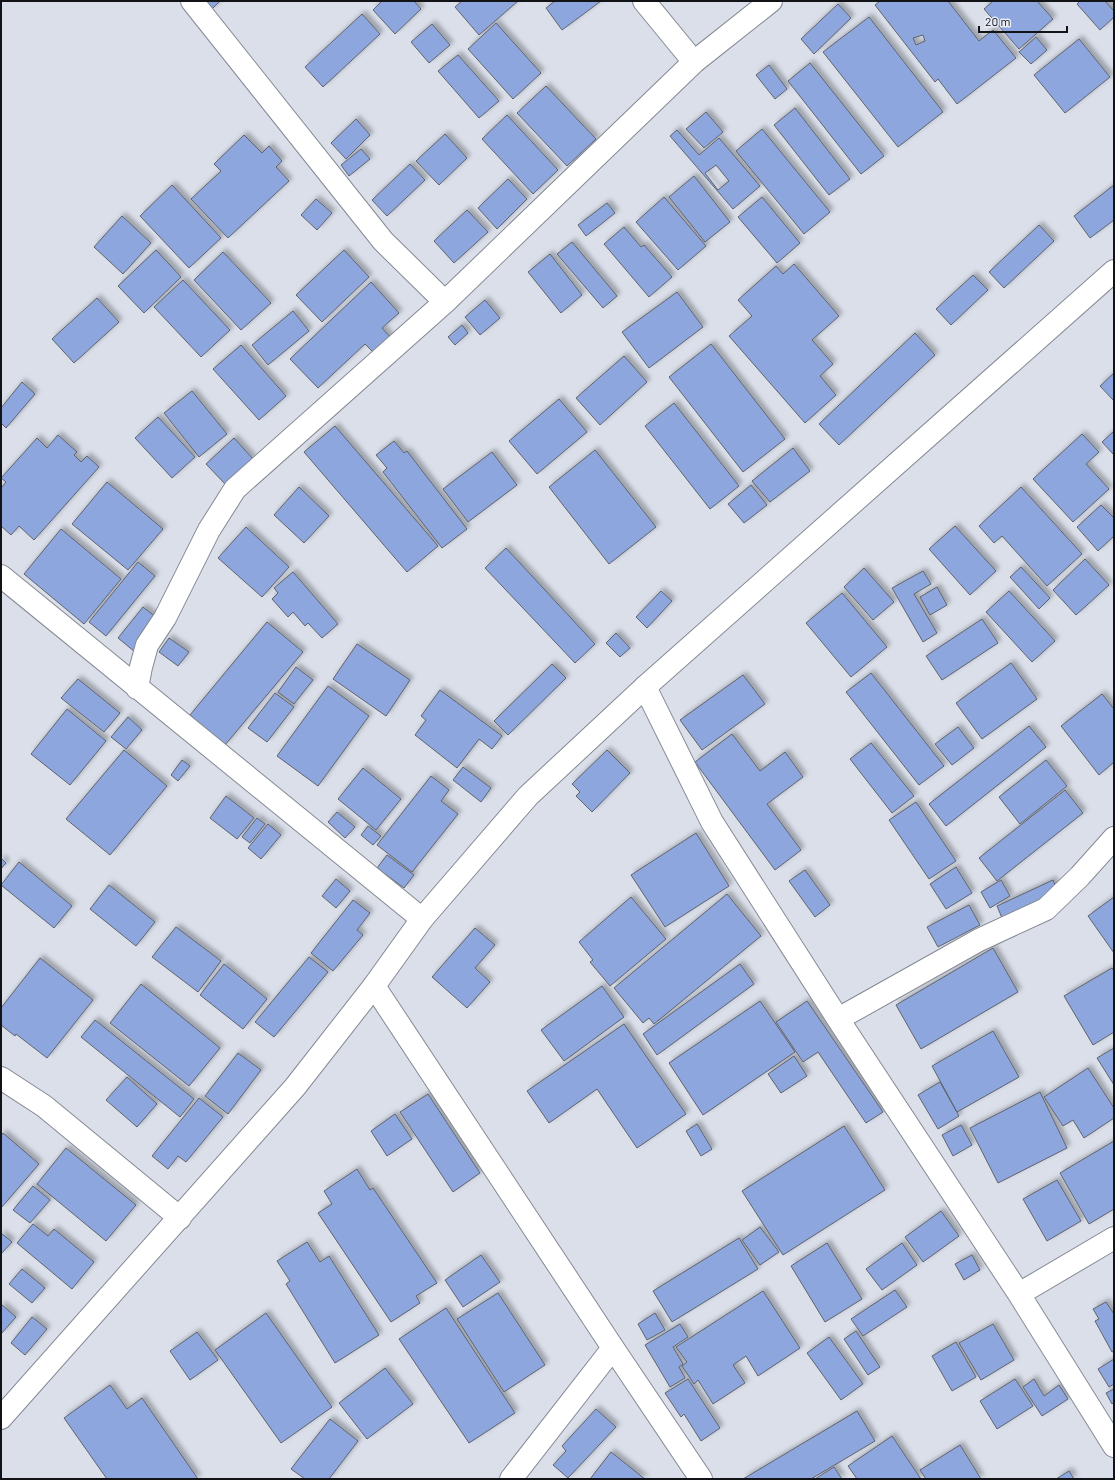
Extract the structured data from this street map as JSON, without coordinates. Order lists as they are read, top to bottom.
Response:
{
  "scale_bar": "20 m"
}
